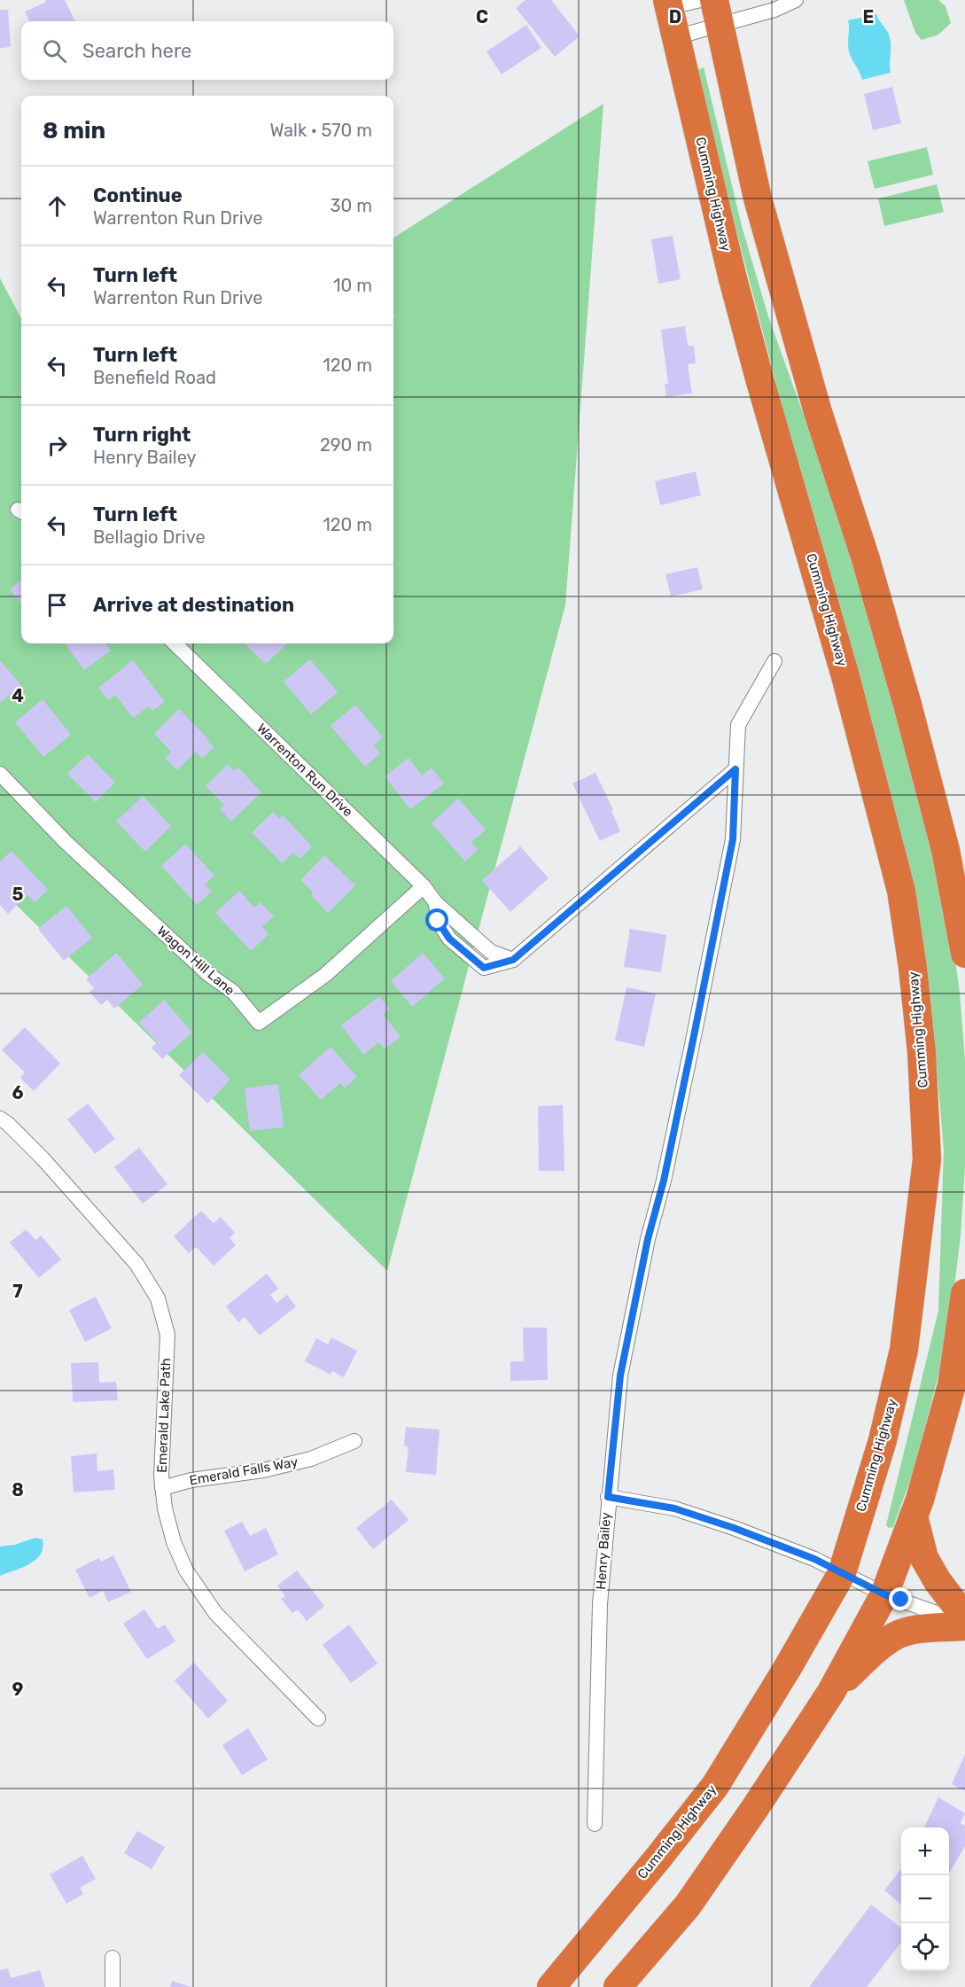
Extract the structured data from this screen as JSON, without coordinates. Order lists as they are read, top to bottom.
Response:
{
  "streets": {
    "highway": ["Cumming Highway"],
    "street": [
      "Warrenton Run Drive",
      "Wagon Hill Lane",
      "Emerald Lake Path",
      "Emerald Falls Way",
      "Henry Bailey"
    ]
  },
  "crossings": [
    ["Warrenton Run Drive", "Wagon Hill Lane"],
    ["Emerald Lake Path", "Emerald Falls Way"]
  ],
  "page": {
    "search": "Search here",
    "heading": ["8 min", "Walk · 570 m"],
    "list": [
      ["Continue", "Warrenton Run Drive", "30 m"],
      ["Turn left", "Warrenton Run Drive", "10 m"],
      ["Turn left", "Benefield Road", "120 m"],
      ["Turn right", "Henry Bailey", "290 m"],
      ["Turn left", "Bellagio Drive", "120 m"],
      "Arrive at destination"
    ],
    "map_buttons": ["+", "−"]
  },
  "grid": {
    "columns": ["C", "D", "E"],
    "rows": [
      "4",
      "5",
      "6",
      "7",
      "8",
      "9"
    ]
  }
}
